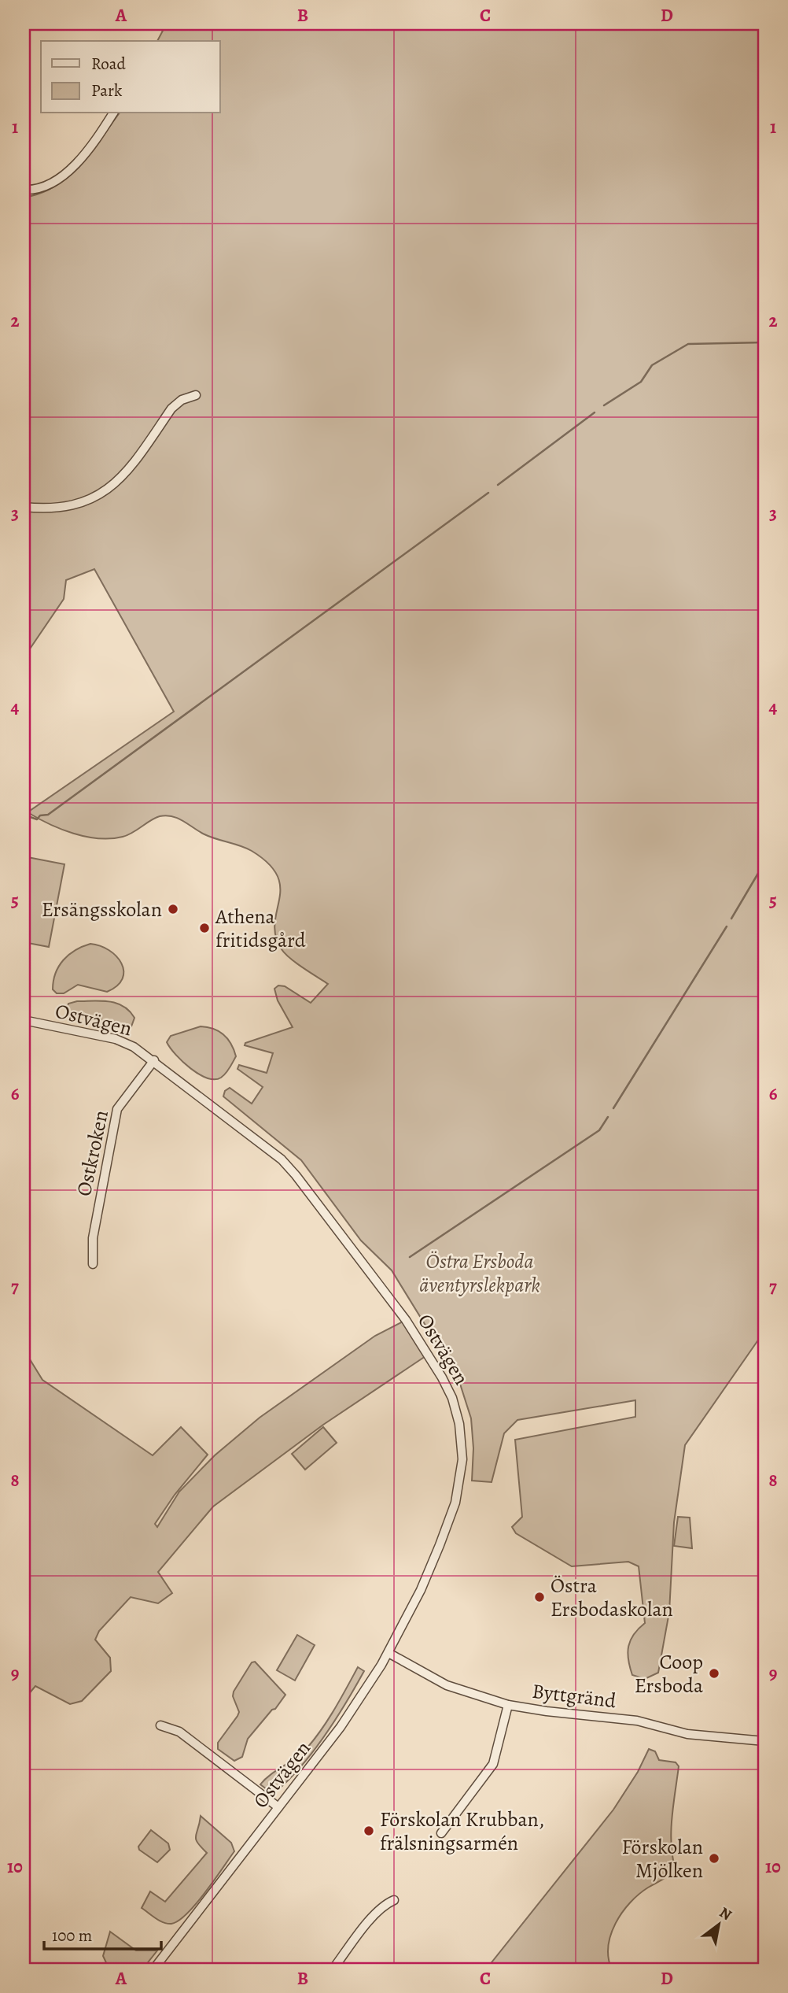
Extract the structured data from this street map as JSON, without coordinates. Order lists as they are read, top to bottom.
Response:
{
  "streets": {
    "street": ["Ostvägen", "Ostkroken", "Byttgränd"]
  },
  "crossings": [
    ["Ostvägen", "Ostkroken"],
    ["Ostvägen", "Byttgränd"]
  ],
  "parks": ["Östra Ersboda äventyrslekpark"],
  "places": [
    "Ersängsskolan",
    "Athena fritidsgård",
    "Östra Ersbodaskolan",
    "Coop Ersboda",
    "Förskolan Krubban, frälsningsarmén",
    "Förskolan Mjölken"
  ],
  "legend": ["Road", "Park"],
  "scale_bar": "100 m",
  "north": "top right",
  "grid": {
    "columns": [
      "A",
      "B",
      "C",
      "D"
    ],
    "rows": [
      "1",
      "2",
      "3",
      "4",
      "5",
      "6",
      "7",
      "8",
      "9",
      "10"
    ]
  }
}
